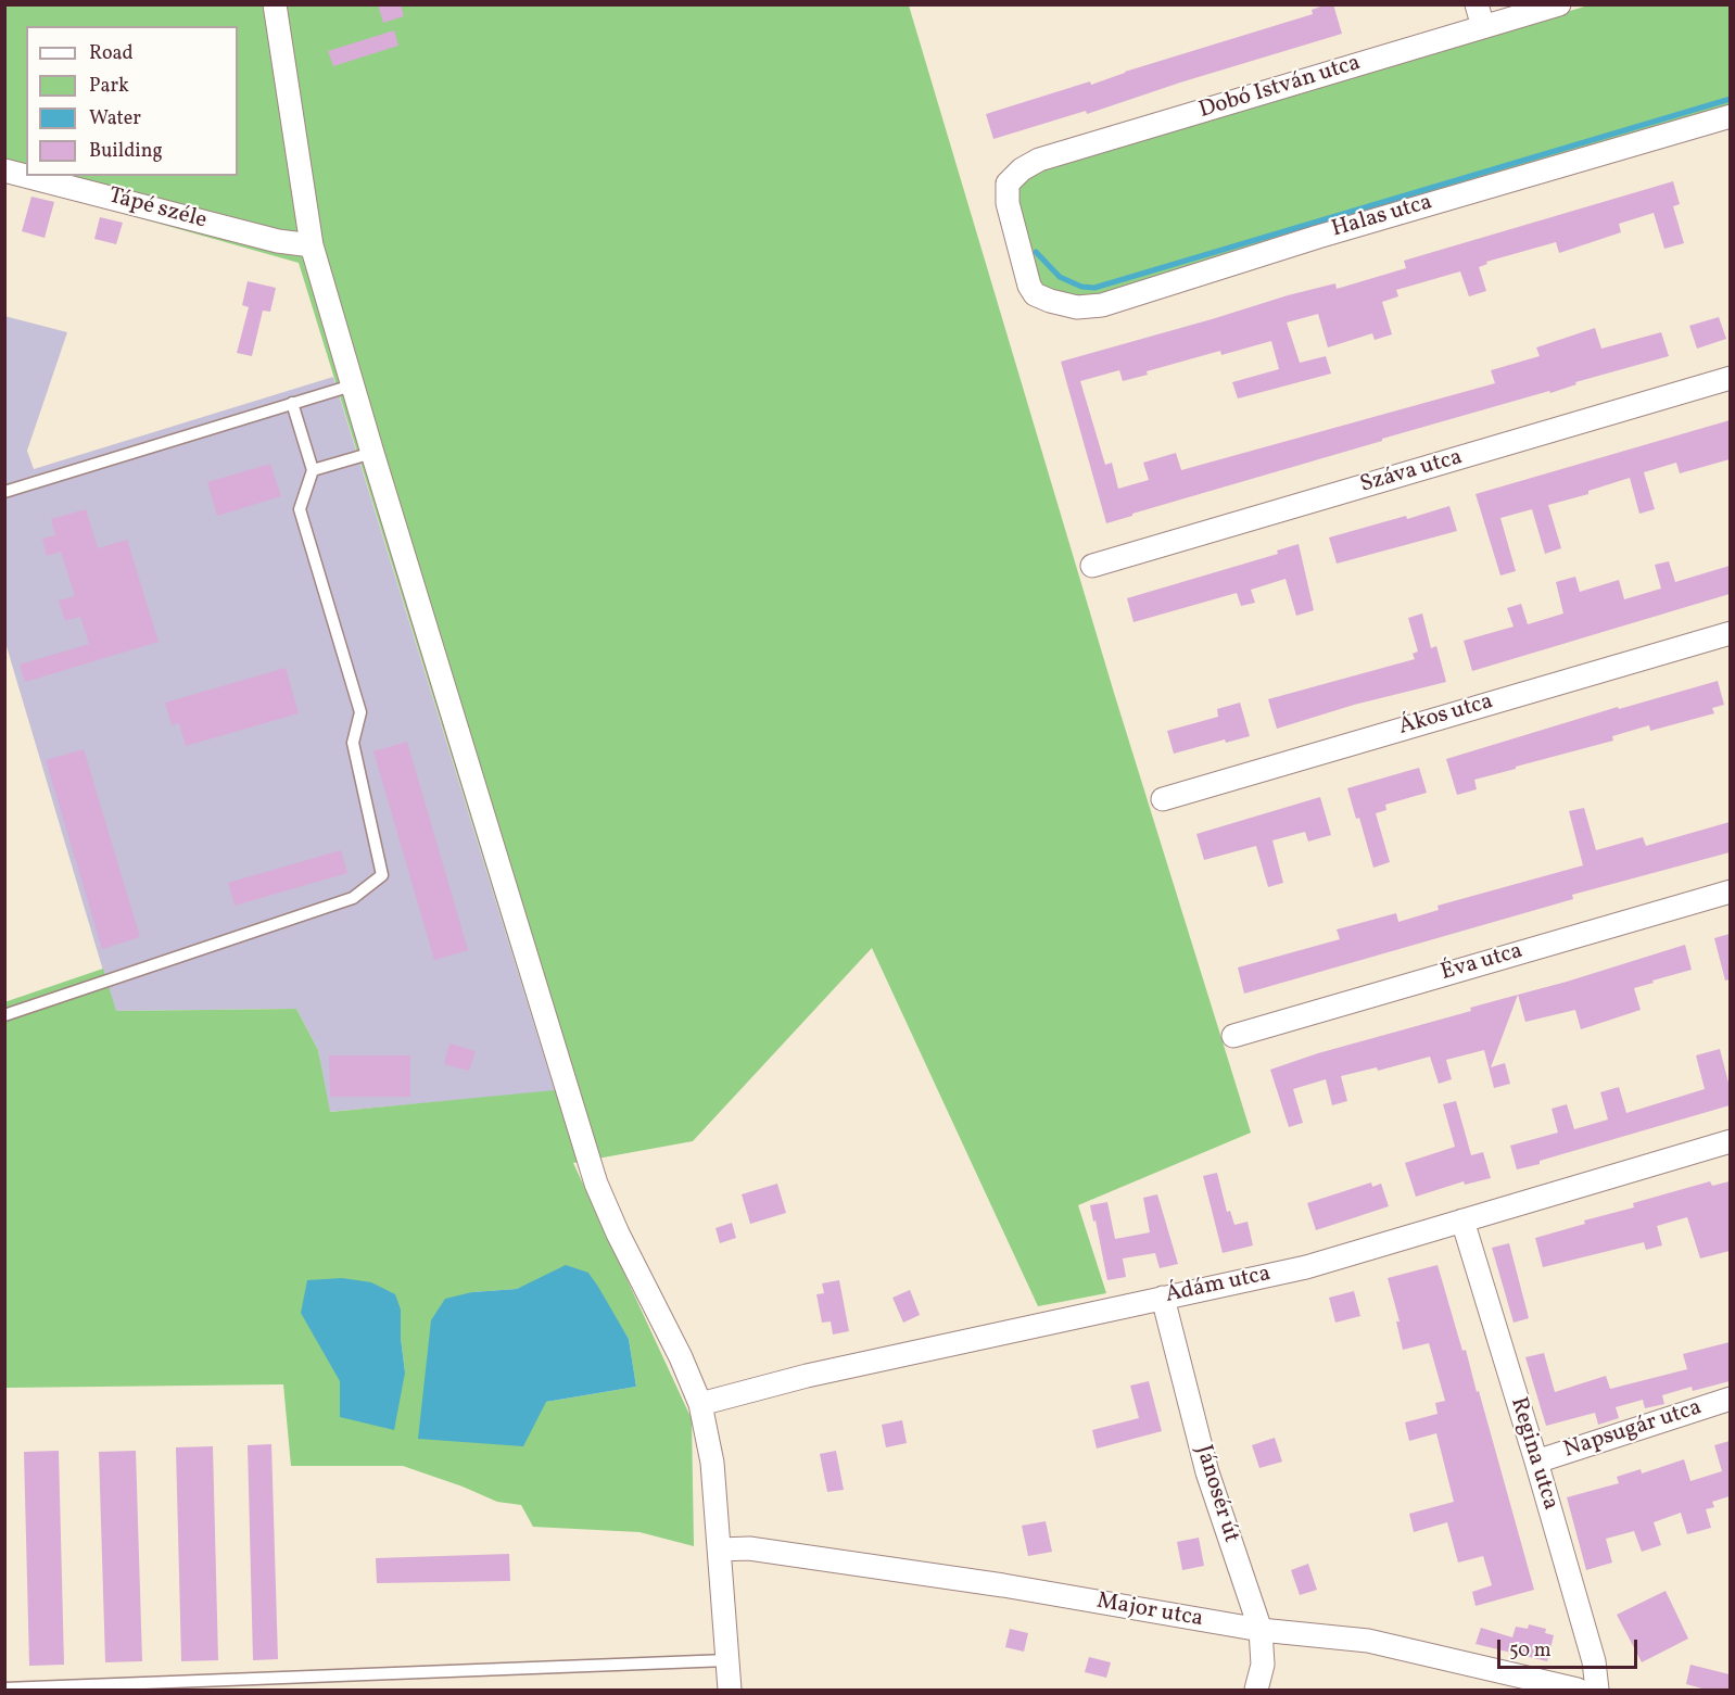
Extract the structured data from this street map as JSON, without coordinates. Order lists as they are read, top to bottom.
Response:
{
  "streets": {
    "street": [
      "Dobó István utca",
      "Tápé széle",
      "Halas utca",
      "Száva utca",
      "Ákos utca",
      "Éva utca",
      "Ádám utca",
      "Napsugár utca",
      "Regina utca",
      "Jánosér út",
      "Major utca"
    ]
  },
  "crossings": [
    ["Dobó István utca", "Halas utca"],
    ["Ádám utca", "Regina utca"],
    ["Ádám utca", "Jánosér út"],
    ["Napsugár utca", "Regina utca"],
    ["Jánosér út", "Major utca"]
  ],
  "legend": [
    "Road",
    "Park",
    "Water",
    "Building"
  ],
  "scale_bar": "50 m"
}
